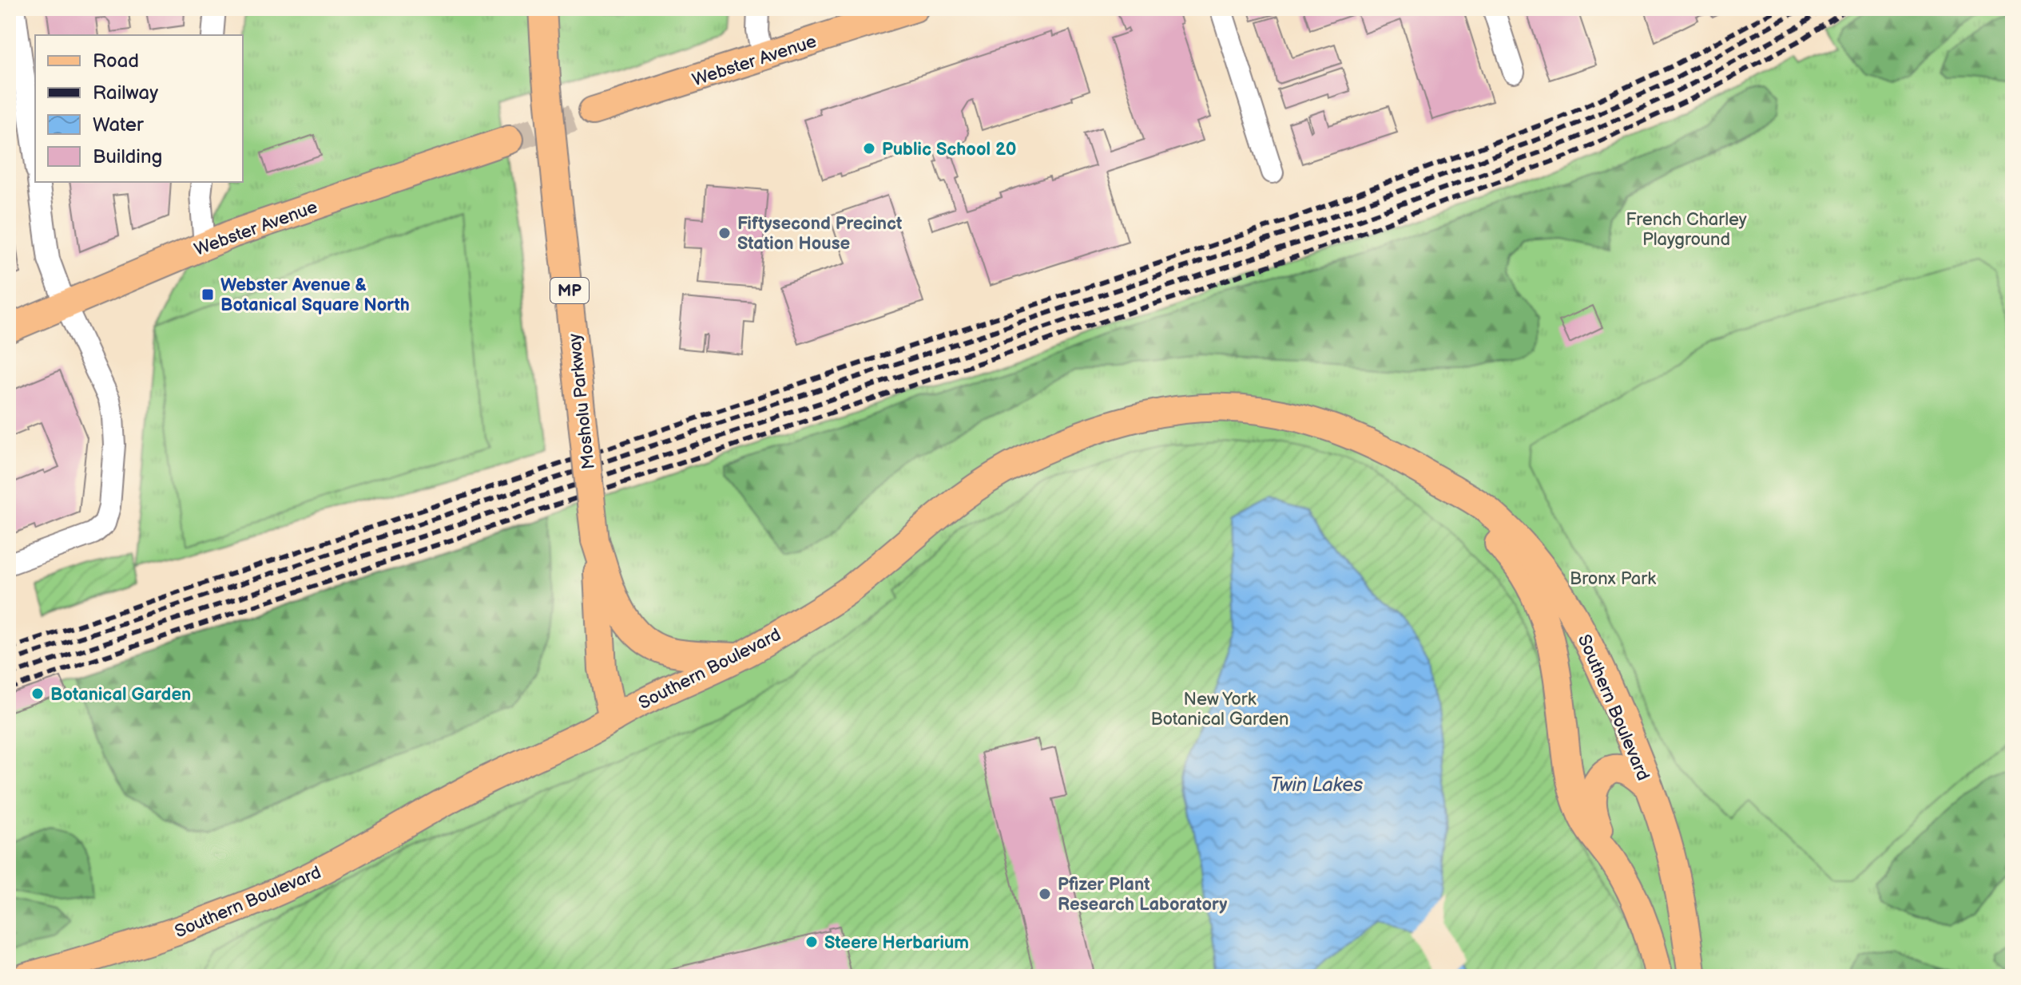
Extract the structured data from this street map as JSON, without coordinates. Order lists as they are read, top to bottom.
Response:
{
  "streets": {
    "main road": [
      "Webster Avenue",
      "MP",
      "Mosholu Parkway",
      "Southern Boulevard"
    ]
  },
  "crossings": [
    ["Mosholu Parkway", "Southern Boulevard"]
  ],
  "water": ["Twin Lakes"],
  "parks": ["French Charley Playground", "Bronx Park", "New York Botanical Garden"],
  "places": {
    "other": [
      "Public School 20",
      "Fiftysecond Precinct Station House",
      "Botanical Garden",
      "Pfizer Plant Research Laboratory",
      "Steere Herbarium"
    ],
    "transit": ["Webster Avenue & Botanical Square North"]
  },
  "legend": [
    "Road",
    "Railway",
    "Water",
    "Building"
  ]
}
